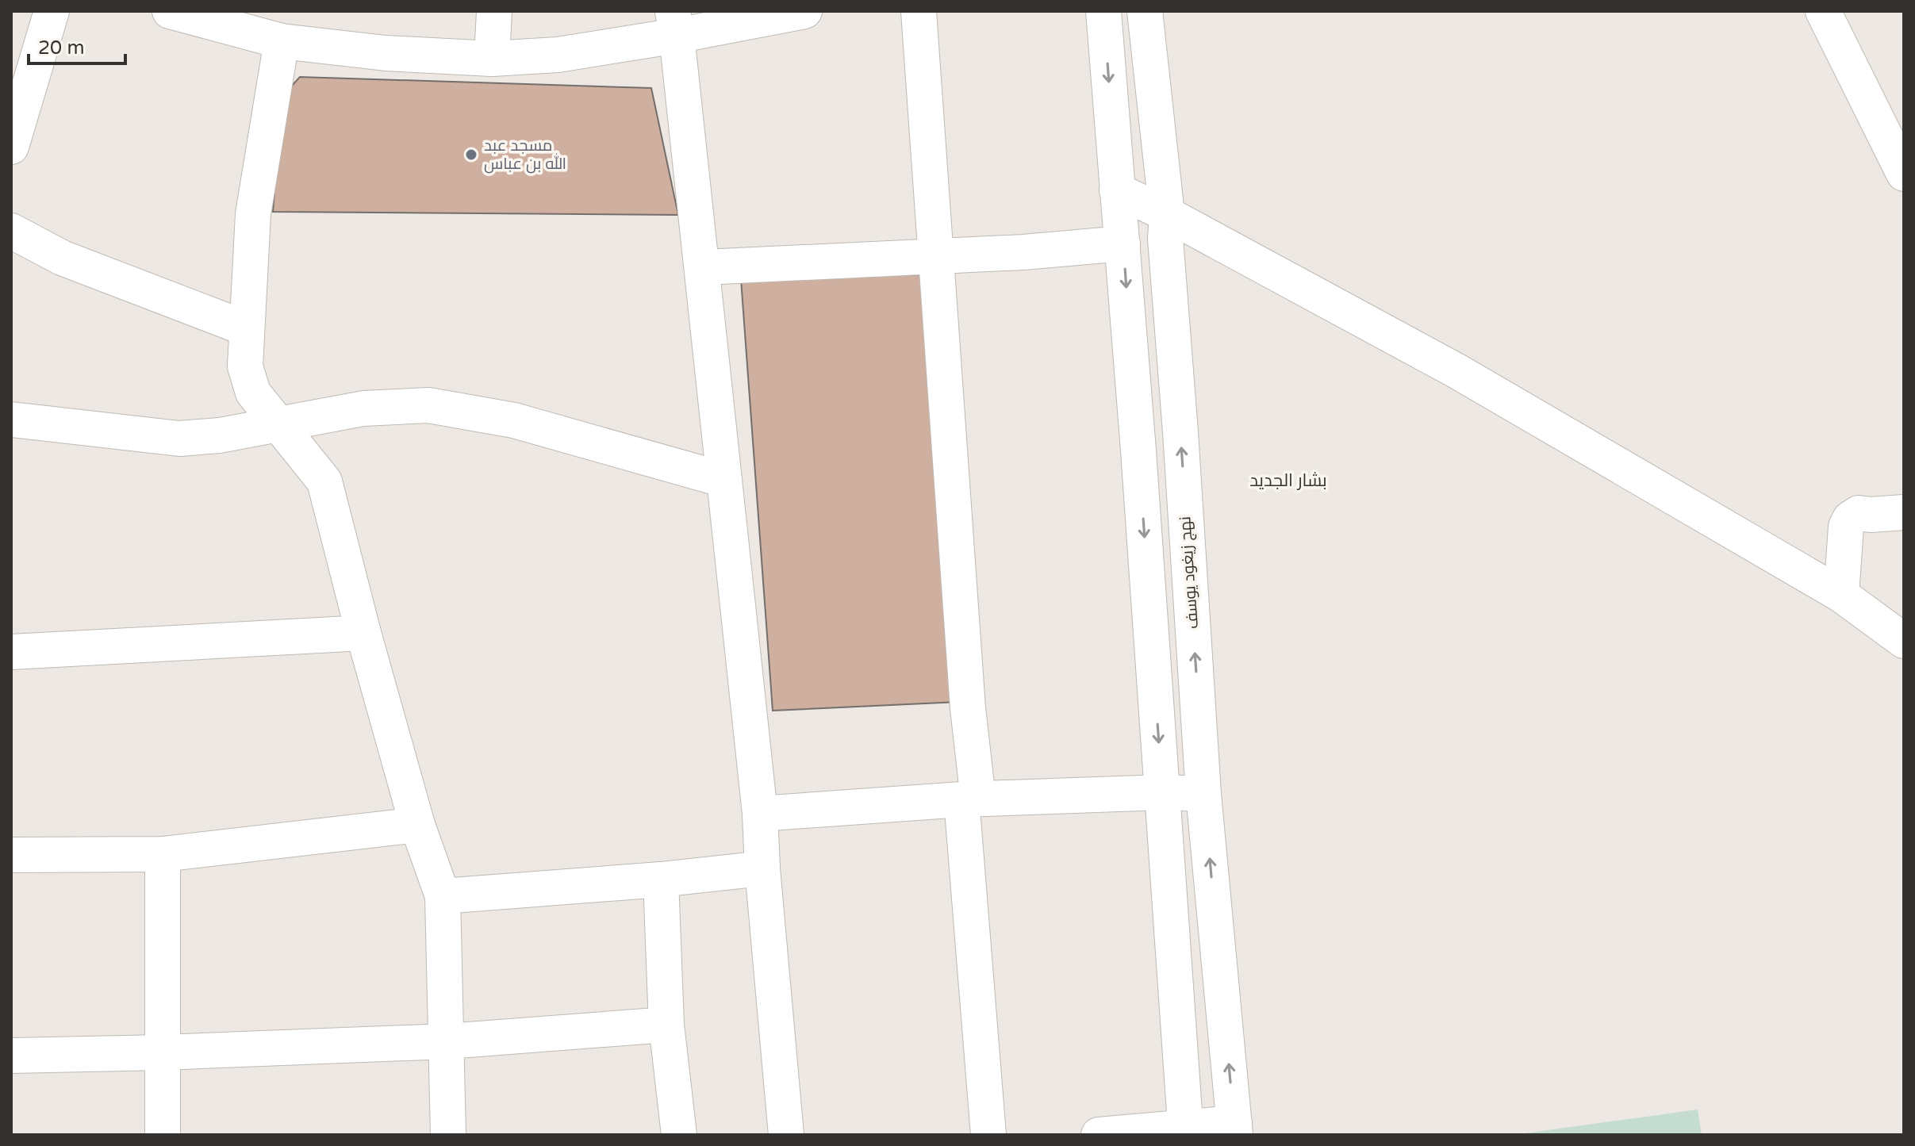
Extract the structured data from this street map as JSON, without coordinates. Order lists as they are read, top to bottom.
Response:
{
  "streets": {
    "street": ["نهج زيغود يوسف"]
  },
  "districts": ["بشار الجديد"],
  "places": ["مسجد عبد الله بن عباس"],
  "scale_bar": "20 m"
}
